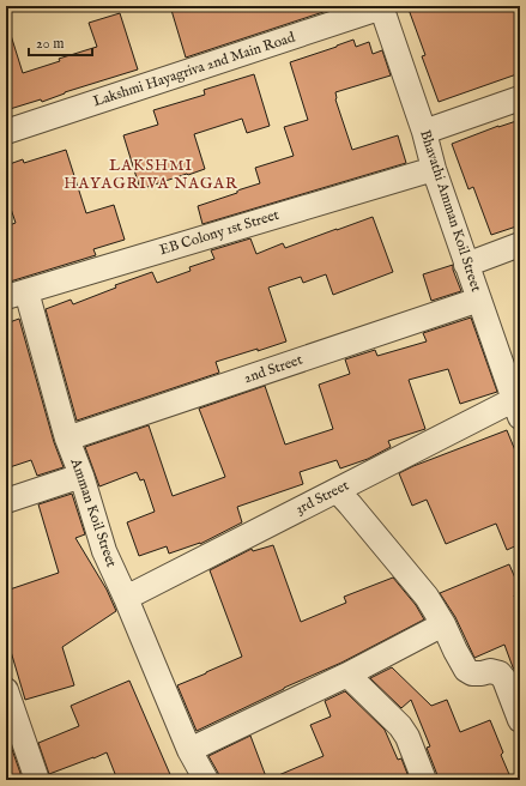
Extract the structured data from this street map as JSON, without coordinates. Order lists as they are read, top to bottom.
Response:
{
  "streets": {
    "street": [
      "Lakshmi Hayagriva 2nd Main Road",
      "Bhavathi Amman Koil Street",
      "EB Colony 1st Street",
      "2nd Street",
      "3rd Street",
      "Amman Koil Street"
    ]
  },
  "crossings": [
    ["Lakshmi Hayagriva 2nd Main Road", "Bhavathi Amman Koil Street"],
    ["Bhavathi Amman Koil Street", "EB Colony 1st Street"],
    ["Bhavathi Amman Koil Street", "2nd Street"],
    ["Bhavathi Amman Koil Street", "3rd Street"],
    ["EB Colony 1st Street", "Amman Koil Street"],
    ["2nd Street", "Amman Koil Street"],
    ["3rd Street", "Amman Koil Street"]
  ],
  "districts": ["LAKSHMI HAYAGRIVA NAGAR"],
  "scale_bar": "20 m"
}
